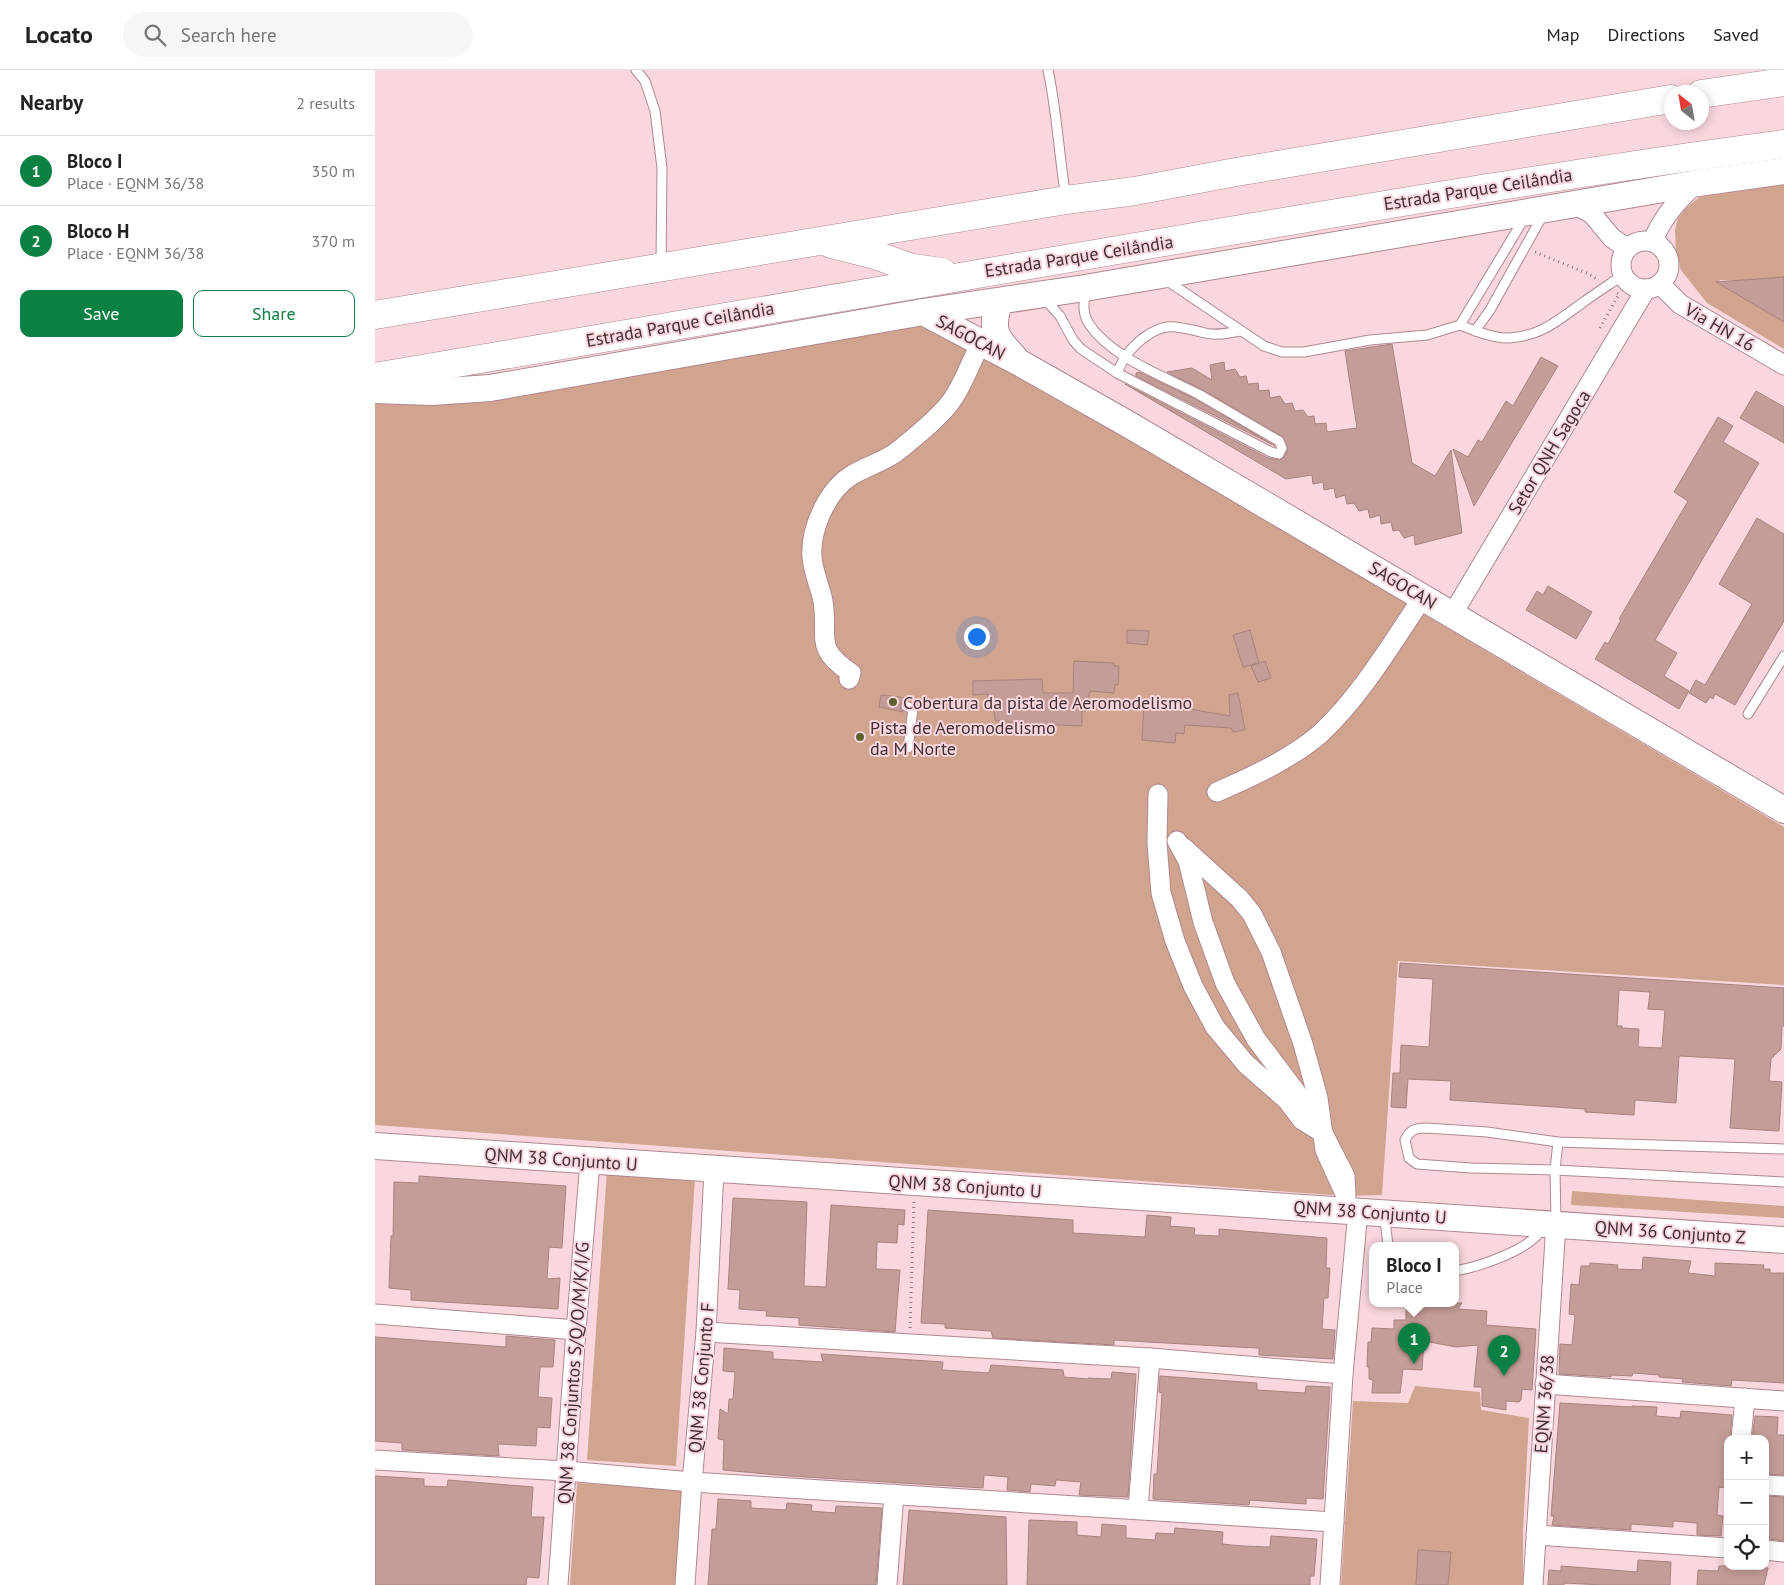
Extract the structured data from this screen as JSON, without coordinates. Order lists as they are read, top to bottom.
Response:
{
  "streets": {
    "highway": ["Estrada Parque Ceilândia"],
    "street": [
      "Via HN 16",
      "SAGOCAN",
      "Setor QNH Sagoca",
      "QNM 38 Conjunto U",
      "QNM 36 Conjunto Z",
      "QNM 38 Conjuntos S/Q/O/M/K/I/G",
      "QNM 38 Conjunto F",
      "EQNM 36/38"
    ]
  },
  "crossings": [
    ["Via HN 16", "Setor QNH Sagoca"],
    ["SAGOCAN", "Setor QNH Sagoca"],
    ["QNM 38 Conjunto U", "QNM 36 Conjunto Z"],
    ["QNM 38 Conjunto U", "QNM 38 Conjuntos S/Q/O/M/K/I/G"],
    ["QNM 38 Conjunto U", "QNM 38 Conjunto F"],
    ["QNM 38 Conjunto U", "EQNM 36/38"],
    ["QNM 36 Conjunto Z", "EQNM 36/38"]
  ],
  "places": ["Cobertura da pista de Aeromodelismo", "Pista de Aeromodelismo da M Norte"],
  "north": "top left",
  "page": {
    "header": "Locato",
    "search": "Search here",
    "nav": ["Map", "Directions", "Saved"],
    "heading": ["Nearby", "2 results"],
    "list": [
      {
        "mark": "1",
        "name": "Bloco I",
        "note": "Place · EQNM 36/38",
        "value": "350 m"
      },
      {
        "mark": "2",
        "name": "Bloco H",
        "note": "Place · EQNM 36/38",
        "value": "370 m"
      }
    ],
    "buttons": ["Save", "Share"],
    "popup": ["Bloco I", "Place"],
    "pins": ["1", "2"],
    "map_buttons": ["+", "−"]
  }
}
